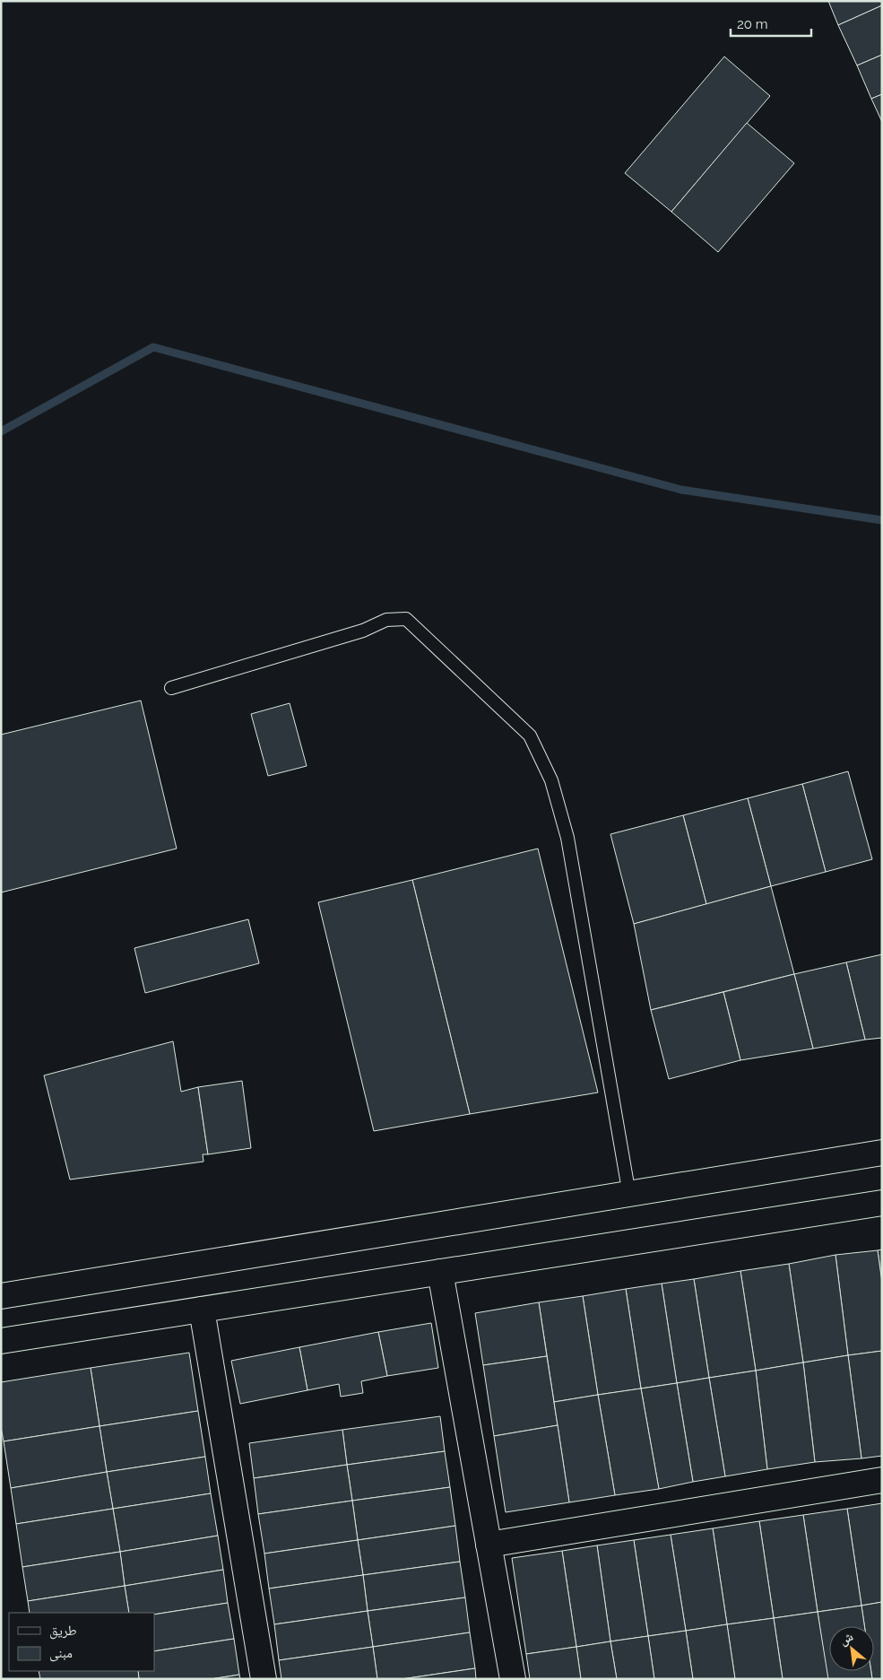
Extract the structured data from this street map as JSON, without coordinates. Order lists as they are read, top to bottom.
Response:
{
  "legend": ["طريق", "مبنى"],
  "scale_bar": "20 m",
  "north": "top left"
}
